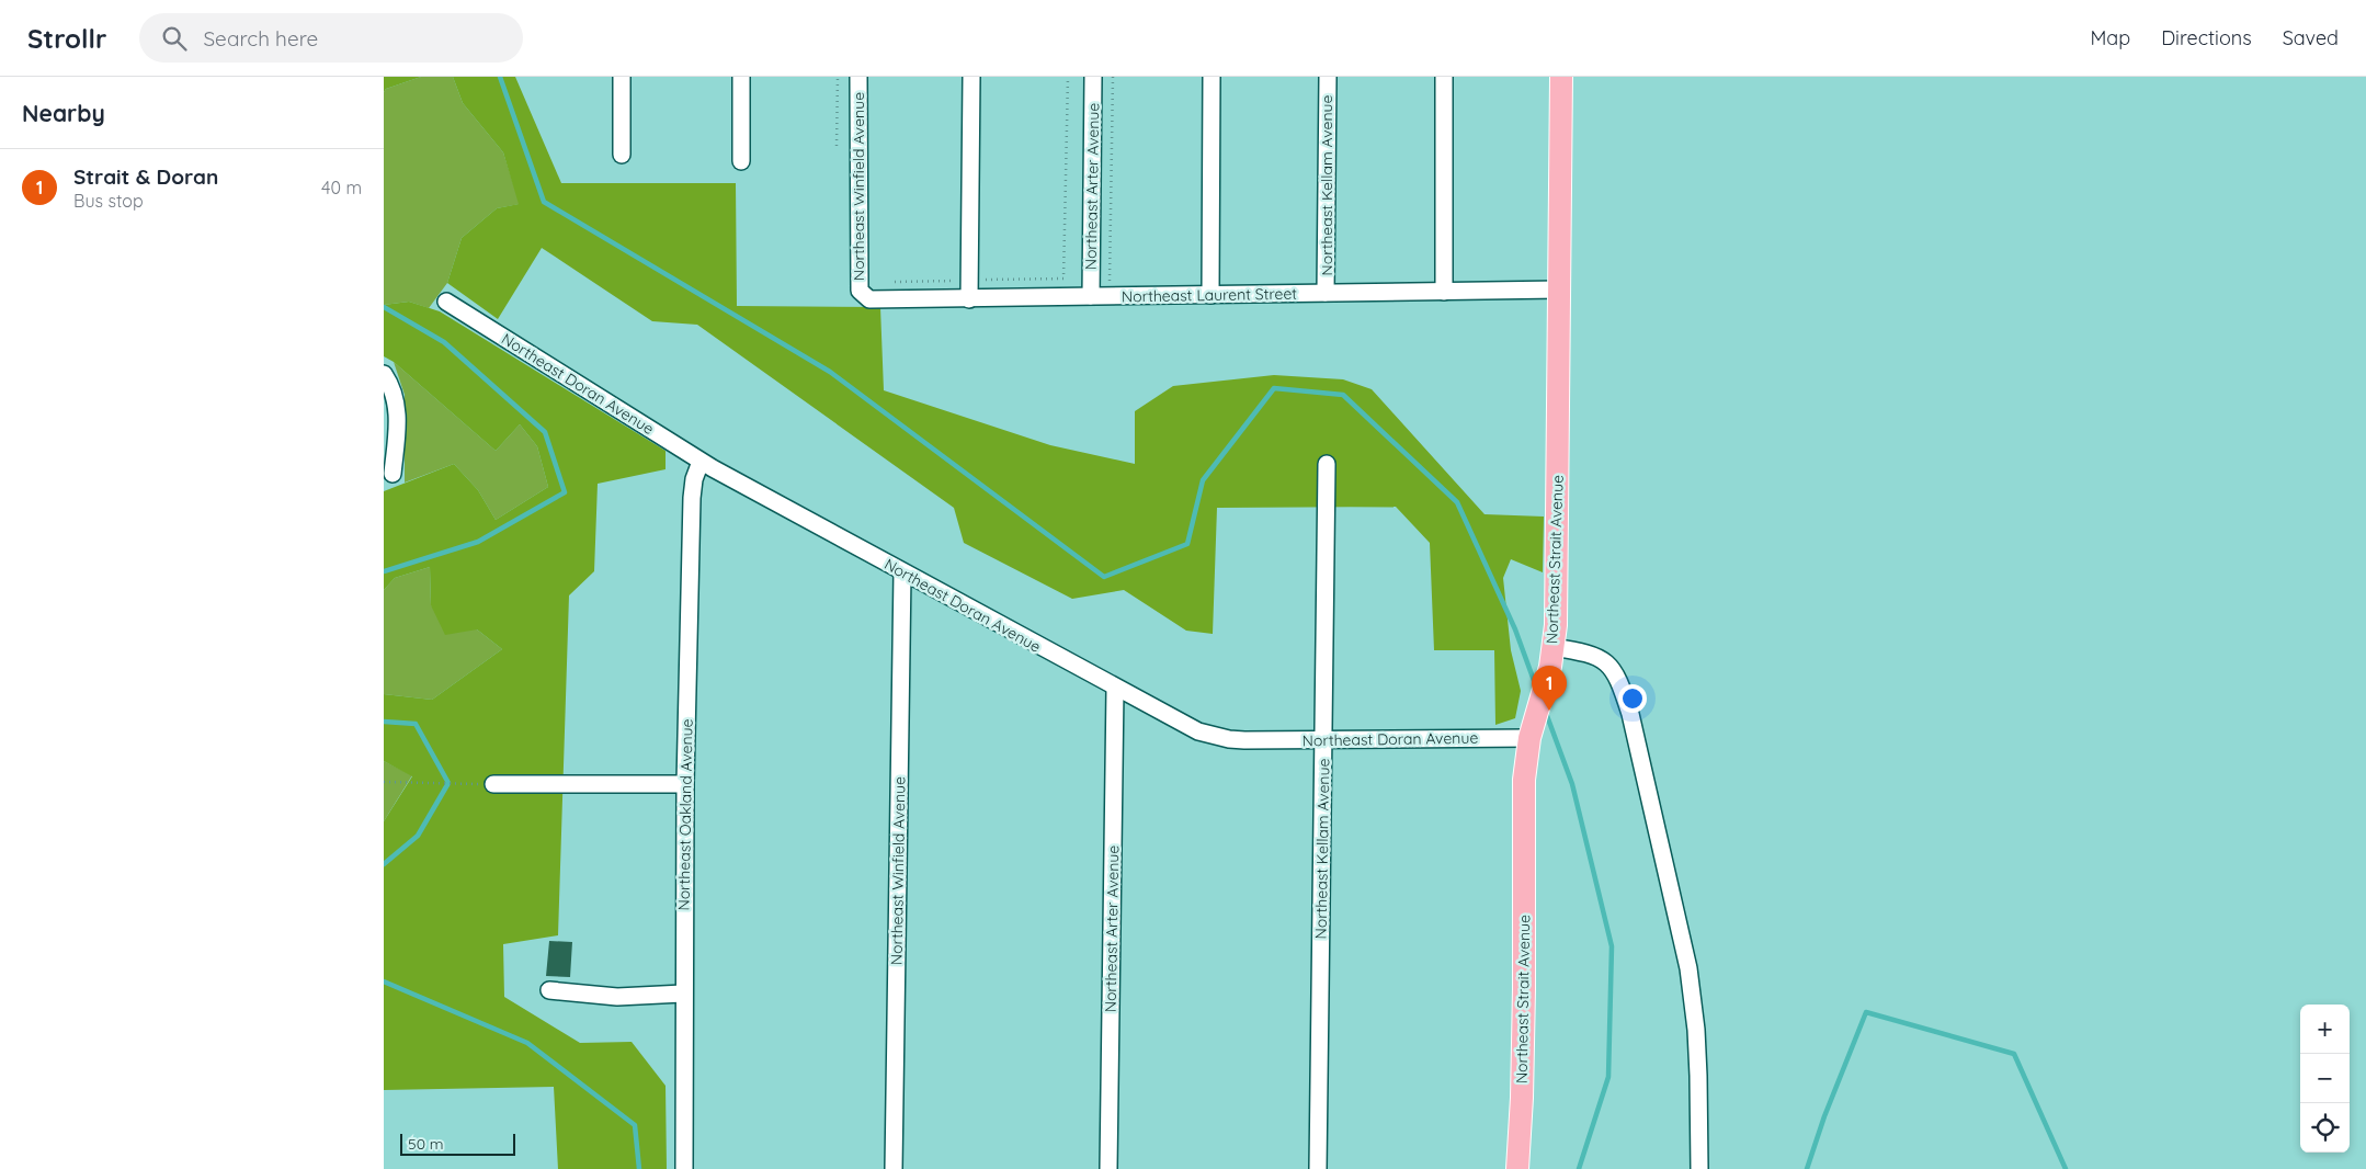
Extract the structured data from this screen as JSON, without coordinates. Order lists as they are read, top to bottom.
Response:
{
  "streets": {
    "main road": ["Northeast Strait Avenue"],
    "street": [
      "Northeast Kellam Avenue",
      "Northeast Winfield Avenue",
      "Northeast Arter Avenue",
      "Northeast Laurent Street",
      "Northeast Doran Avenue",
      "Northeast Oakland Avenue"
    ]
  },
  "crossings": [
    ["Northeast Kellam Avenue", "Northeast Laurent Street"],
    ["Northeast Kellam Avenue", "Northeast Doran Avenue"],
    ["Northeast Winfield Avenue", "Northeast Laurent Street"],
    ["Northeast Winfield Avenue", "Northeast Doran Avenue"],
    ["Northeast Arter Avenue", "Northeast Laurent Street"],
    ["Northeast Arter Avenue", "Northeast Doran Avenue"],
    ["Northeast Laurent Street", "Northeast Strait Avenue"],
    ["Northeast Doran Avenue", "Northeast Strait Avenue"],
    ["Northeast Doran Avenue", "Northeast Oakland Avenue"]
  ],
  "scale_bar": "50 m",
  "page": {
    "header": "Strollr",
    "search": "Search here",
    "nav": ["Map", "Directions", "Saved"],
    "heading": "Nearby",
    "list": [
      {
        "mark": "1",
        "name": "Strait & Doran",
        "note": "Bus stop",
        "value": "40 m"
      }
    ],
    "pins": "1",
    "map_buttons": ["+", "−"],
    "scale": "50 m"
  }
}
